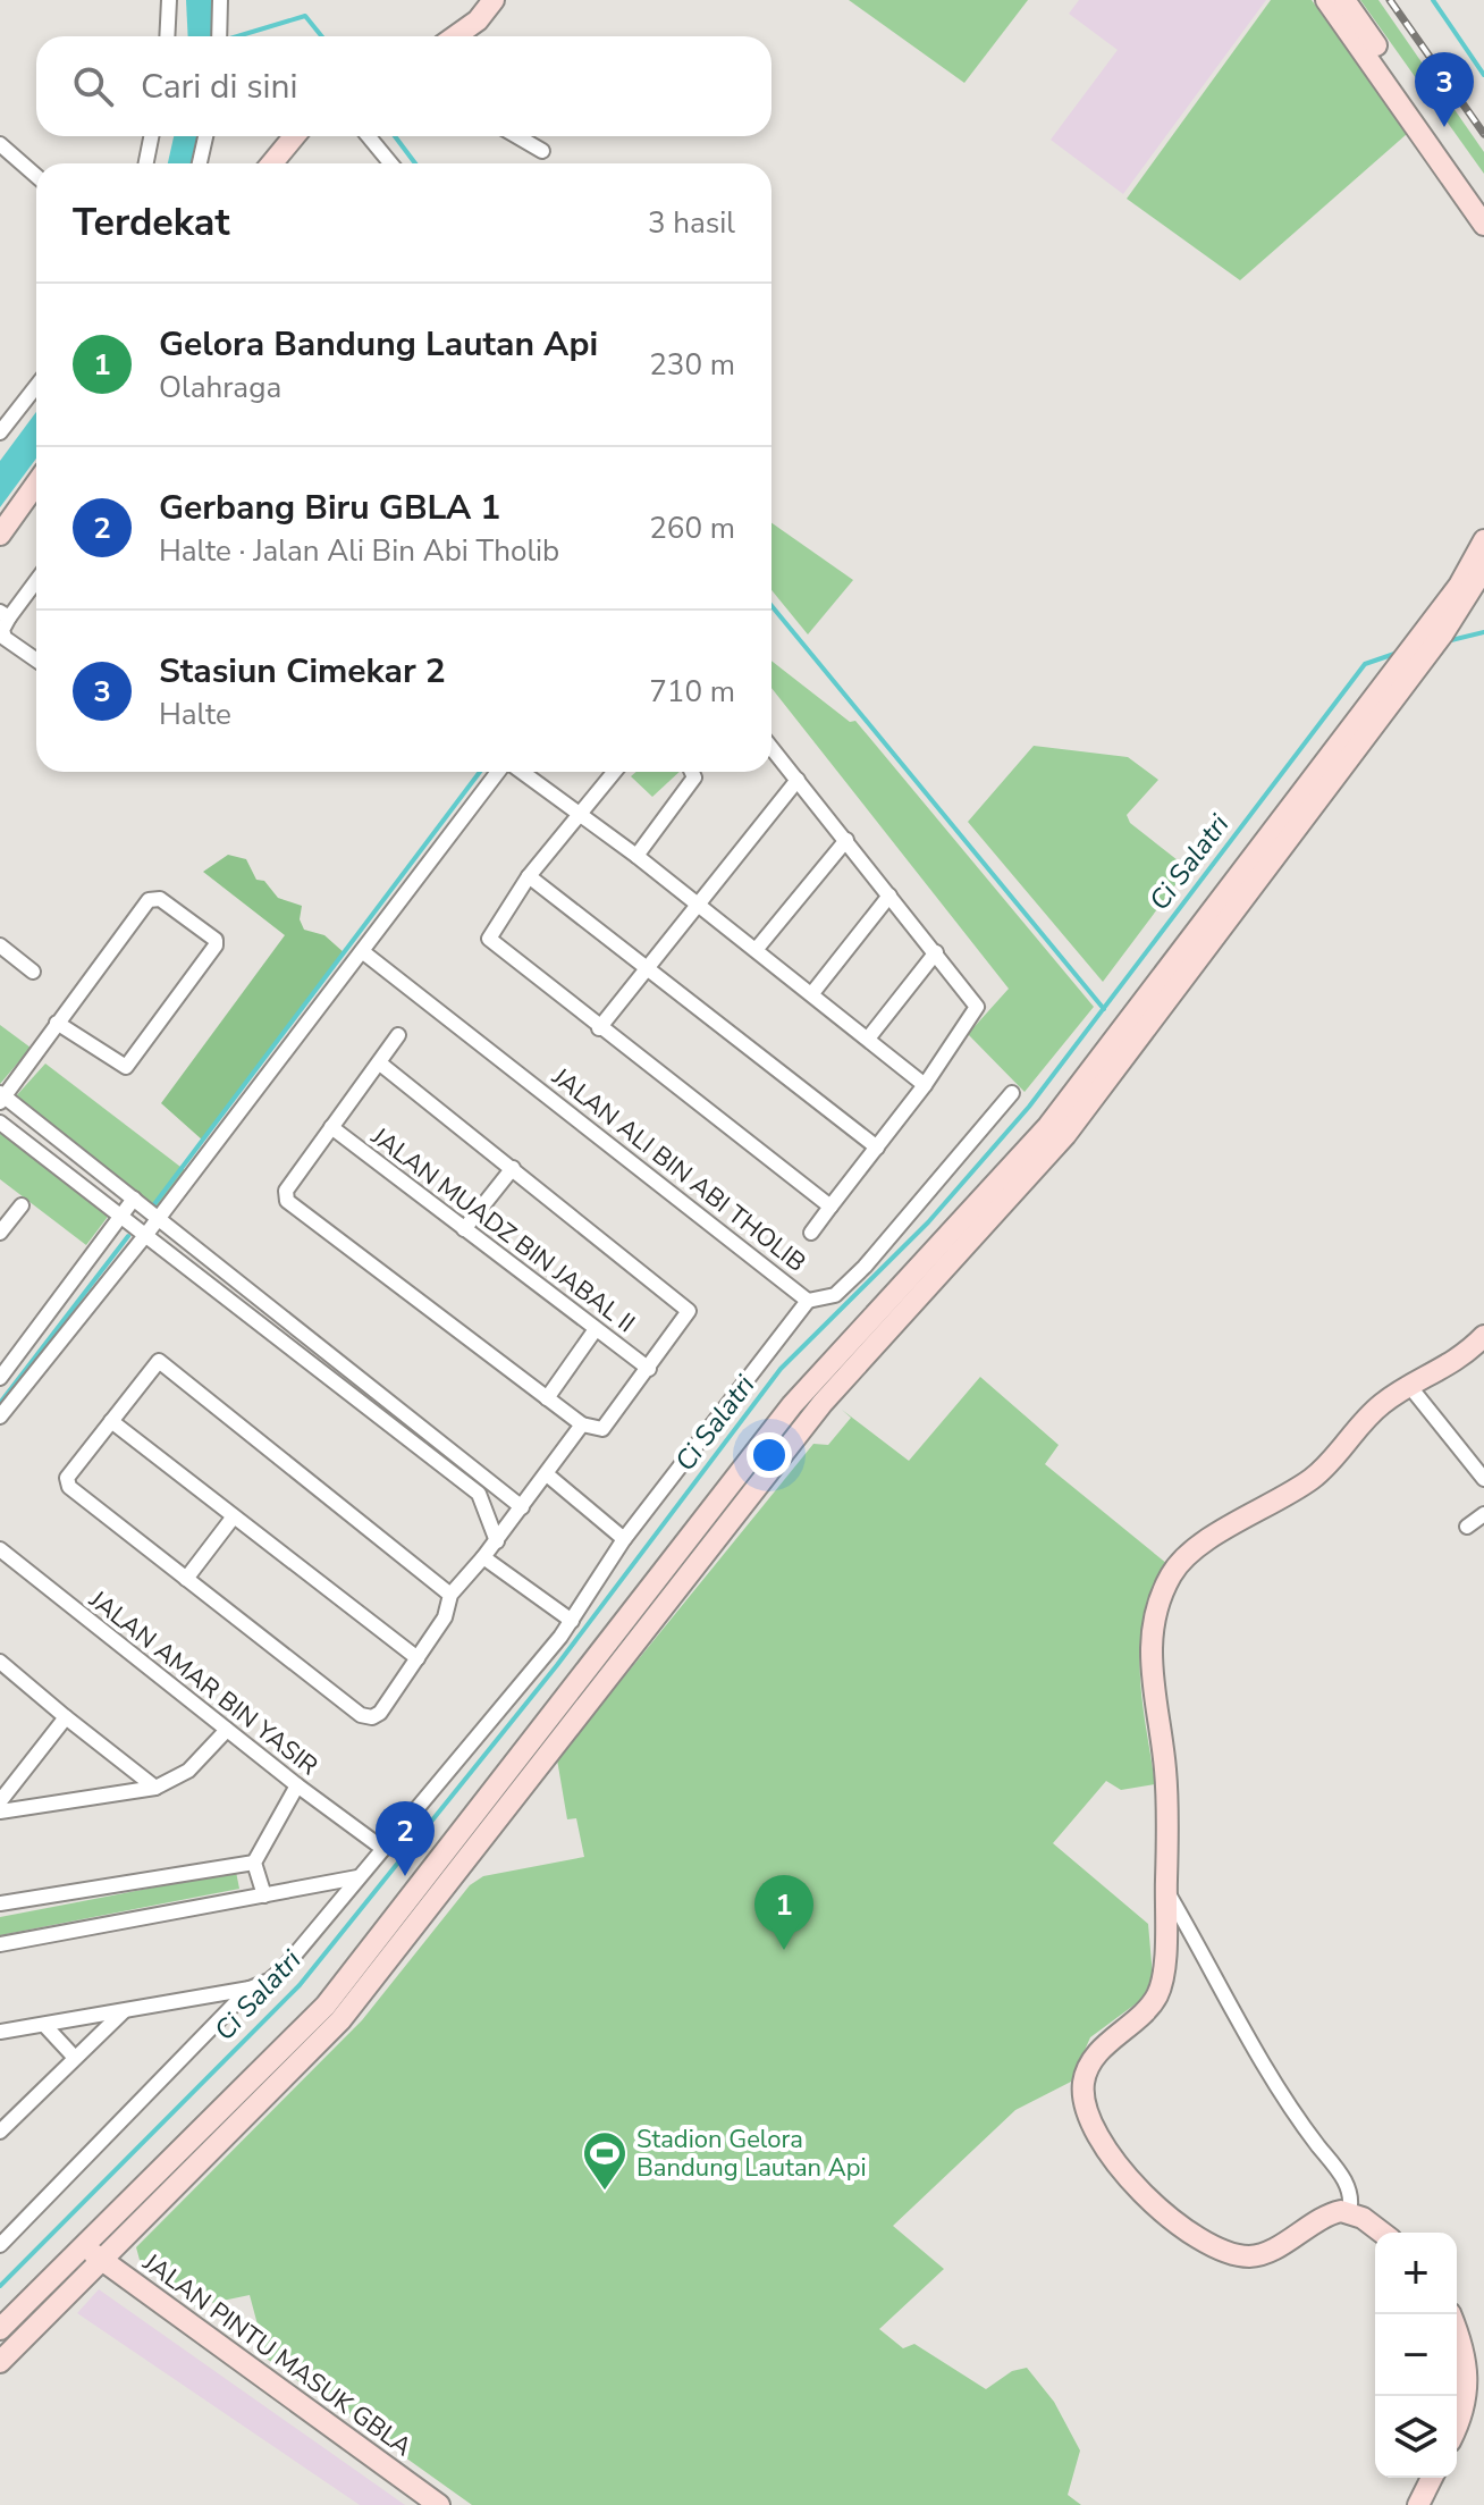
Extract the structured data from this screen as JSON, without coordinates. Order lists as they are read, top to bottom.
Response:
{
  "streets": {
    "street": [
      "JALAN ALI BIN ABI THOLIB",
      "JALAN MUADZ BIN JABAL II",
      "JALAN AMAR BIN YASIR",
      "JALAN PINTU MASUK GBLA"
    ]
  },
  "crossings": [
    ["JALAN ALI BIN ABI THOLIB", "JALAN AMAR BIN YASIR"]
  ],
  "water": ["Ci Salatri"],
  "places": {
    "sports": ["Stadion Gelora Bandung Lautan Api"]
  },
  "page": {
    "search": "Cari di sini",
    "pins": ["3", "2", "1"],
    "heading": ["Terdekat", "3 hasil"],
    "list": [
      {
        "mark": "1",
        "name": "Gelora Bandung Lautan Api",
        "note": "Olahraga",
        "value": "230 m"
      },
      {
        "mark": "2",
        "name": "Gerbang Biru GBLA 1",
        "note": "Halte · Jalan Ali Bin Abi Tholib",
        "value": "260 m"
      },
      {
        "mark": "3",
        "name": "Stasiun Cimekar 2",
        "note": "Halte",
        "value": "710 m"
      }
    ],
    "map_buttons": ["+", "−"]
  }
}
